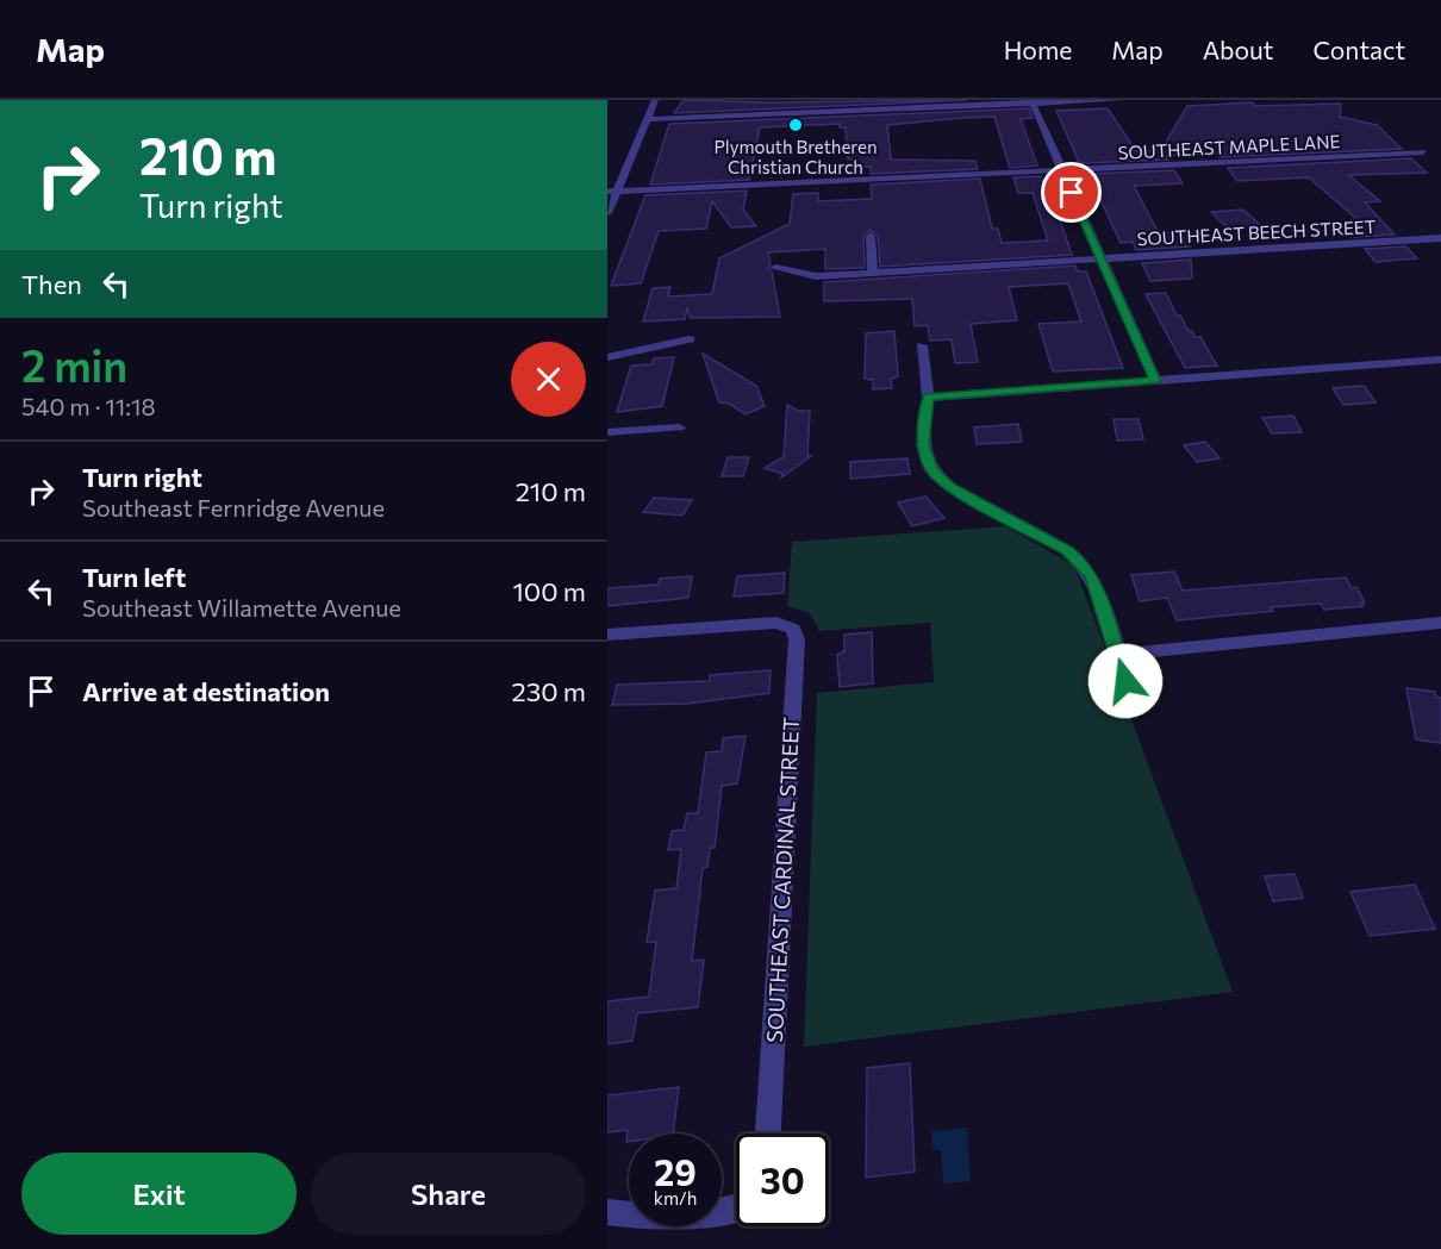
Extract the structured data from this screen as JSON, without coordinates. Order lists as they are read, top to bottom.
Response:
{
  "streets": {
    "street": ["SOUTHEAST MAPLE LANE", "SOUTHEAST BEECH STREET", "SOUTHEAST CARDINAL STREET"]
  },
  "places": ["Plymouth Bretheren Christian Church"],
  "page": {
    "header": "Map",
    "nav": [
      "Home",
      "Map",
      "About",
      "Contact"
    ],
    "turn": ["210 m", "Turn right"],
    "then": "Then",
    "heading": ["2 min", "540 m · 11:18"],
    "list": [
      {
        "name": "Turn right",
        "note": "Southeast Fernridge Avenue",
        "value": "210 m"
      },
      {
        "name": "Turn left",
        "note": "Southeast Willamette Avenue",
        "value": "100 m"
      },
      {
        "name": "Arrive at destination",
        "value": "230 m"
      }
    ],
    "speed": "29 km/h",
    "limit": "30",
    "buttons": ["Exit", "Share"]
  }
}
